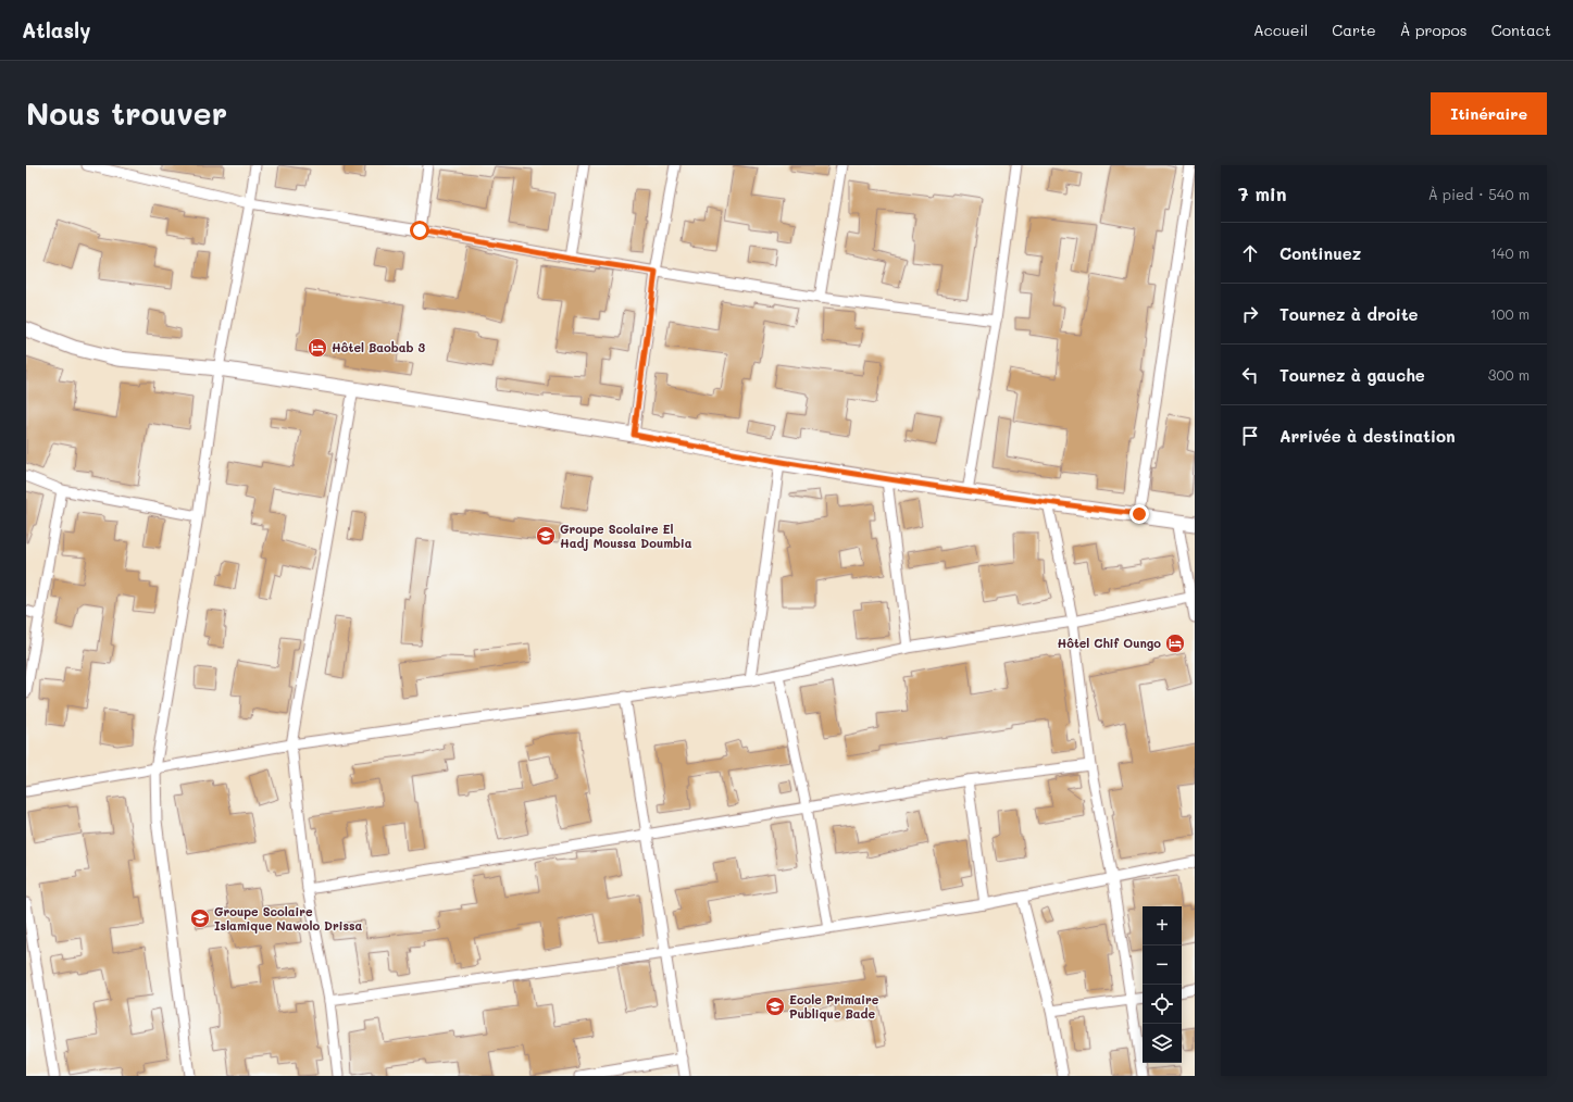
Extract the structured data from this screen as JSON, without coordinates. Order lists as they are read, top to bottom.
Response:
{
  "places": {
    "hotel": ["Hôtel Baobab 3", "Hôtel Chif Oungo"],
    "school or university": ["Groupe Scolaire El Hadj Moussa Doumbia", "Groupe Scolaire Islamique Nawolo Drissa", "Ecole Primaire Publique Bade"]
  },
  "page": {
    "header": "Atlasly",
    "nav": [
      "Accueil",
      "Carte",
      "À propos",
      "Contact"
    ],
    "buttons": "Itinéraire",
    "title": "Nous trouver",
    "heading": ["7 min", "À pied · 540 m"],
    "list": [
      ["Continuez", "140 m"],
      ["Tournez à droite", "100 m"],
      ["Tournez à gauche", "300 m"],
      "Arrivée à destination"
    ],
    "map_buttons": ["+", "−"]
  }
}
